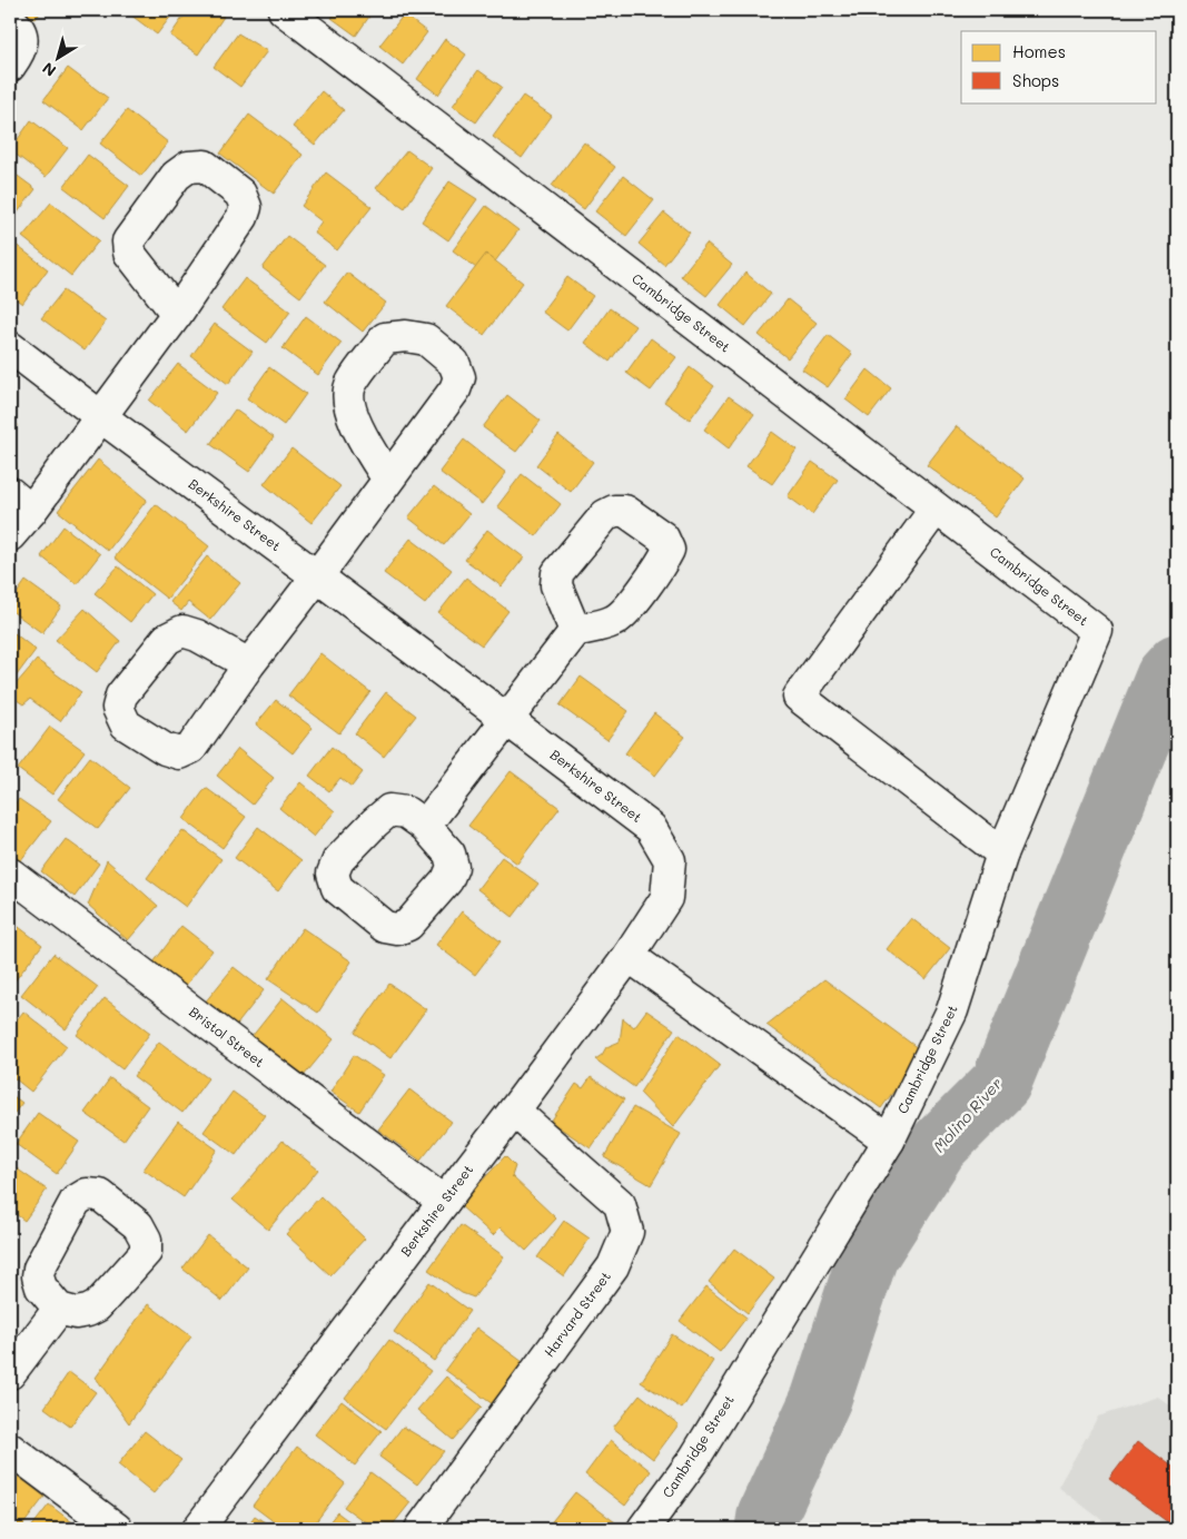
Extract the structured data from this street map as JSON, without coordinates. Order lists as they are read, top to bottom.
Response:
{
  "streets": {
    "street": [
      "Cambridge Street",
      "Berkshire Street",
      "Bristol Street",
      "Harvard Street"
    ]
  },
  "crossings": [
    ["Berkshire Street", "Bristol Street"],
    ["Berkshire Street", "Harvard Street"]
  ],
  "water": ["Molino River"],
  "legend": ["Homes", "Shops"],
  "north": "bottom left"
}
